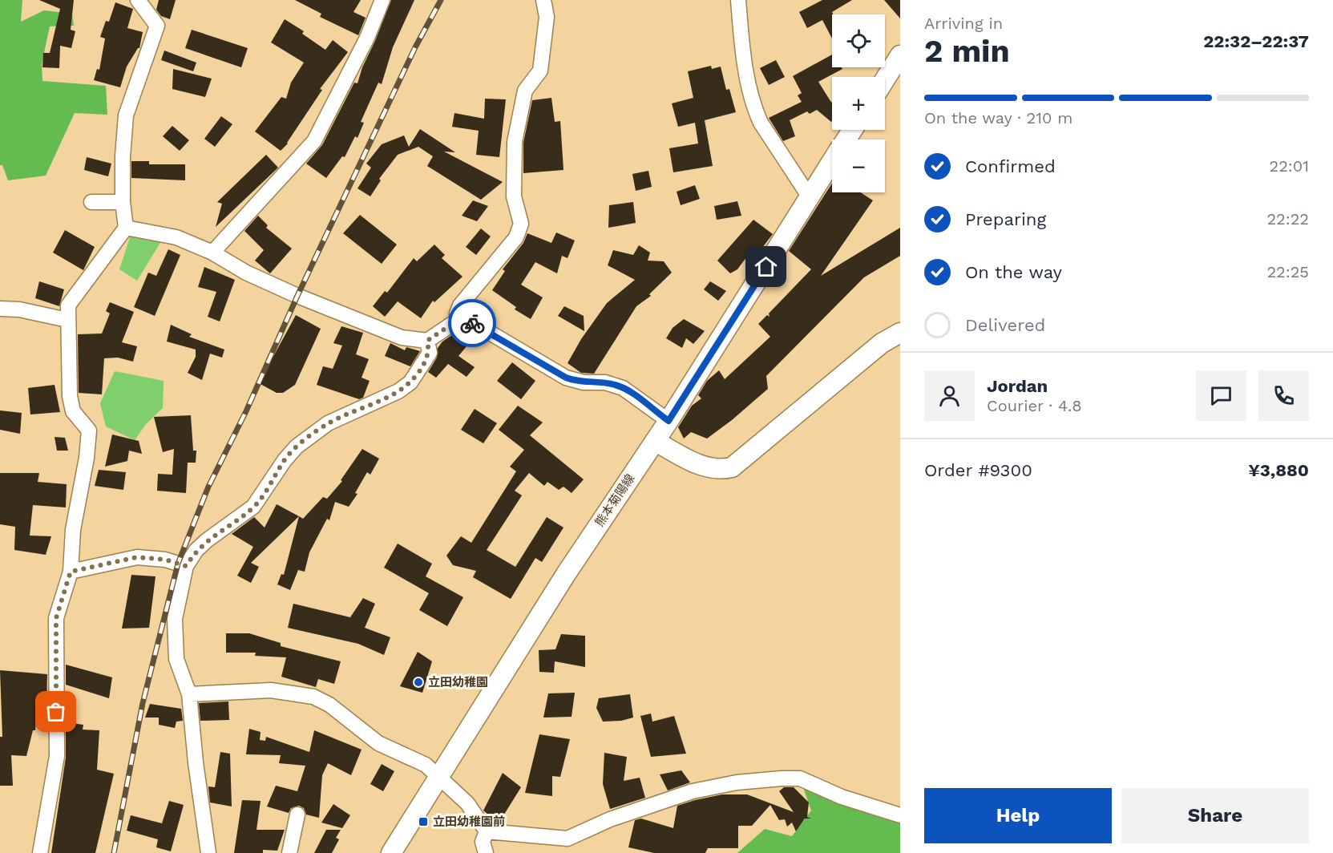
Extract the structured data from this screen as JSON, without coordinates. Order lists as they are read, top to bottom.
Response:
{
  "streets": {
    "main road": ["熊本菊陽線"]
  },
  "places": {
    "other": ["立田幼稚園"],
    "transit": ["立田幼稚園前"]
  },
  "page": {
    "heading": ["2 min", "Arriving in", "22:32–22:37"],
    "panel": [
      "Jordan",
      "Courier · 4.8",
      "Order #9300",
      "¥3,880"
    ],
    "map_buttons": ["+", "−"],
    "bar": "On the way · 210 m",
    "list": [
      ["Confirmed", "22:01"],
      ["Preparing", "22:22"],
      ["On the way", "22:25"],
      "Delivered"
    ],
    "buttons": ["Help", "Share"]
  }
}
